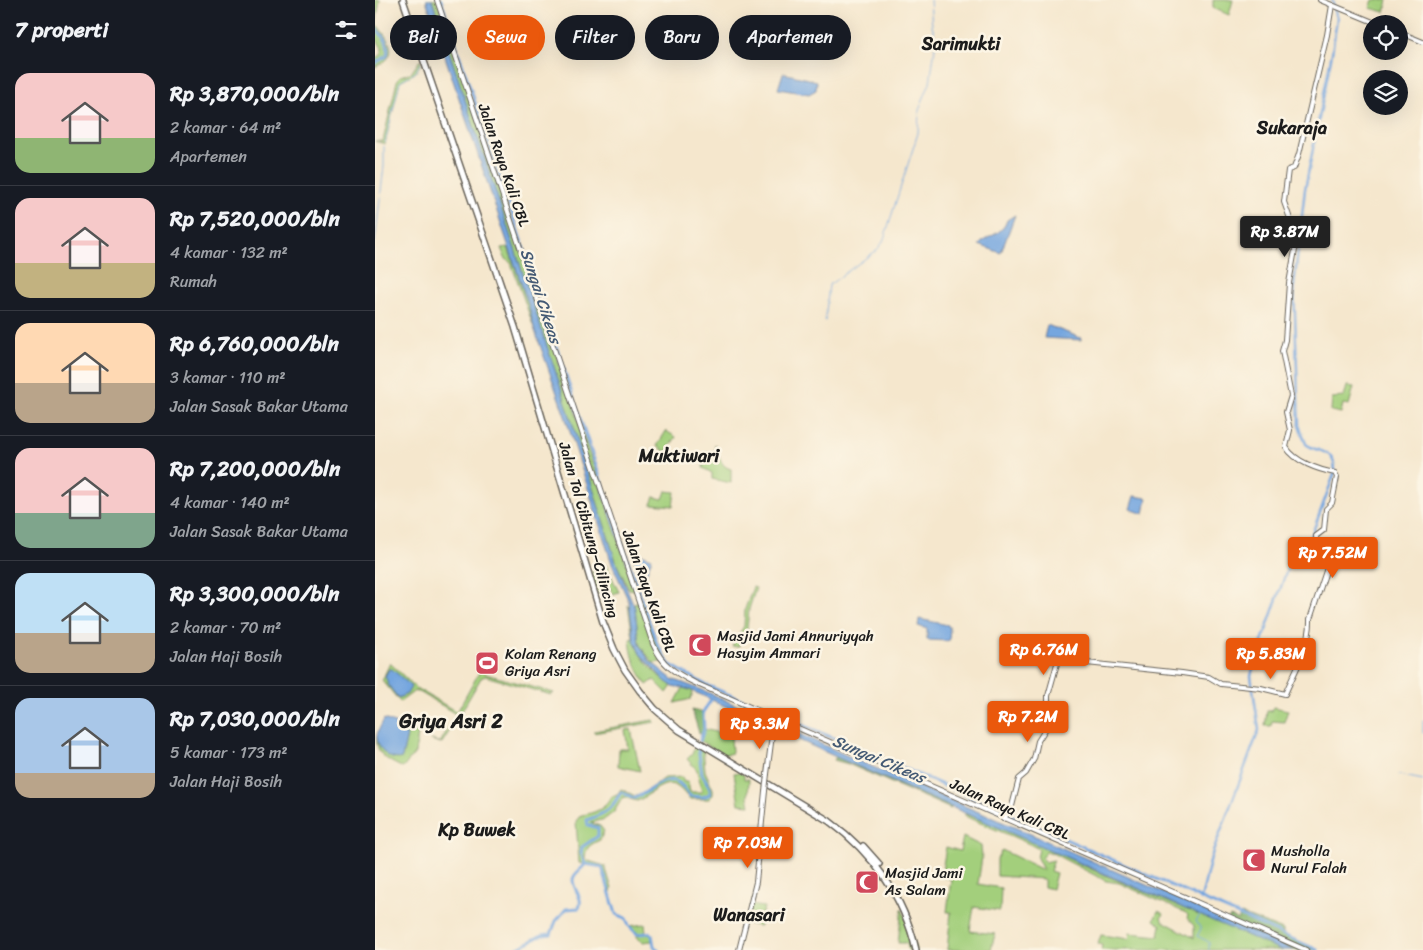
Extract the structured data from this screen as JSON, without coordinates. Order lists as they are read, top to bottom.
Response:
{
  "streets": {
    "highway": ["Jalan Tol Cibitung–Cilincing"],
    "main road": ["Jalan Raya Kali CBL"]
  },
  "districts": [
    "Sarimukti",
    "Sukaraja",
    "Muktiwari",
    "Griya Asri 2",
    "Kp Buwek",
    "Wanasari"
  ],
  "water": ["Sungai Cikeas"],
  "places": {
    "mosque": ["Masjid Jami Annuriyyah Hasyim Ammari", "Musholla Nurul Falah", "Masjid Jami As Salam"],
    "sports": ["Kolam Renang Griya Asri"]
  },
  "page": {
    "heading": "7 properti",
    "chip": [
      "Beli",
      "Sewa",
      "Filter",
      "Baru",
      "Apartemen"
    ],
    "list": [
      {
        "name": "Rp 3,870,000/bln",
        "note": "2 kamar · 64 m² · Apartemen"
      },
      {
        "name": "Rp 7,520,000/bln",
        "note": "4 kamar · 132 m² · Rumah"
      },
      {
        "name": "Rp 6,760,000/bln",
        "note": "3 kamar · 110 m² · Jalan Sasak Bakar Utama"
      },
      {
        "name": "Rp 7,200,000/bln",
        "note": "4 kamar · 140 m² · Jalan Sasak Bakar Utama"
      },
      {
        "name": "Rp 3,300,000/bln",
        "note": "2 kamar · 70 m² · Jalan Haji Bosih"
      },
      {
        "name": "Rp 7,030,000/bln",
        "note": "5 kamar · 173 m² · Jalan Haji Bosih"
      }
    ],
    "price": [
      "Rp 3.87M",
      "Rp 7.52M",
      "Rp 6.76M",
      "Rp 5.83M",
      "Rp 7.2M",
      "Rp 3.3M",
      "Rp 7.03M"
    ]
  }
}
